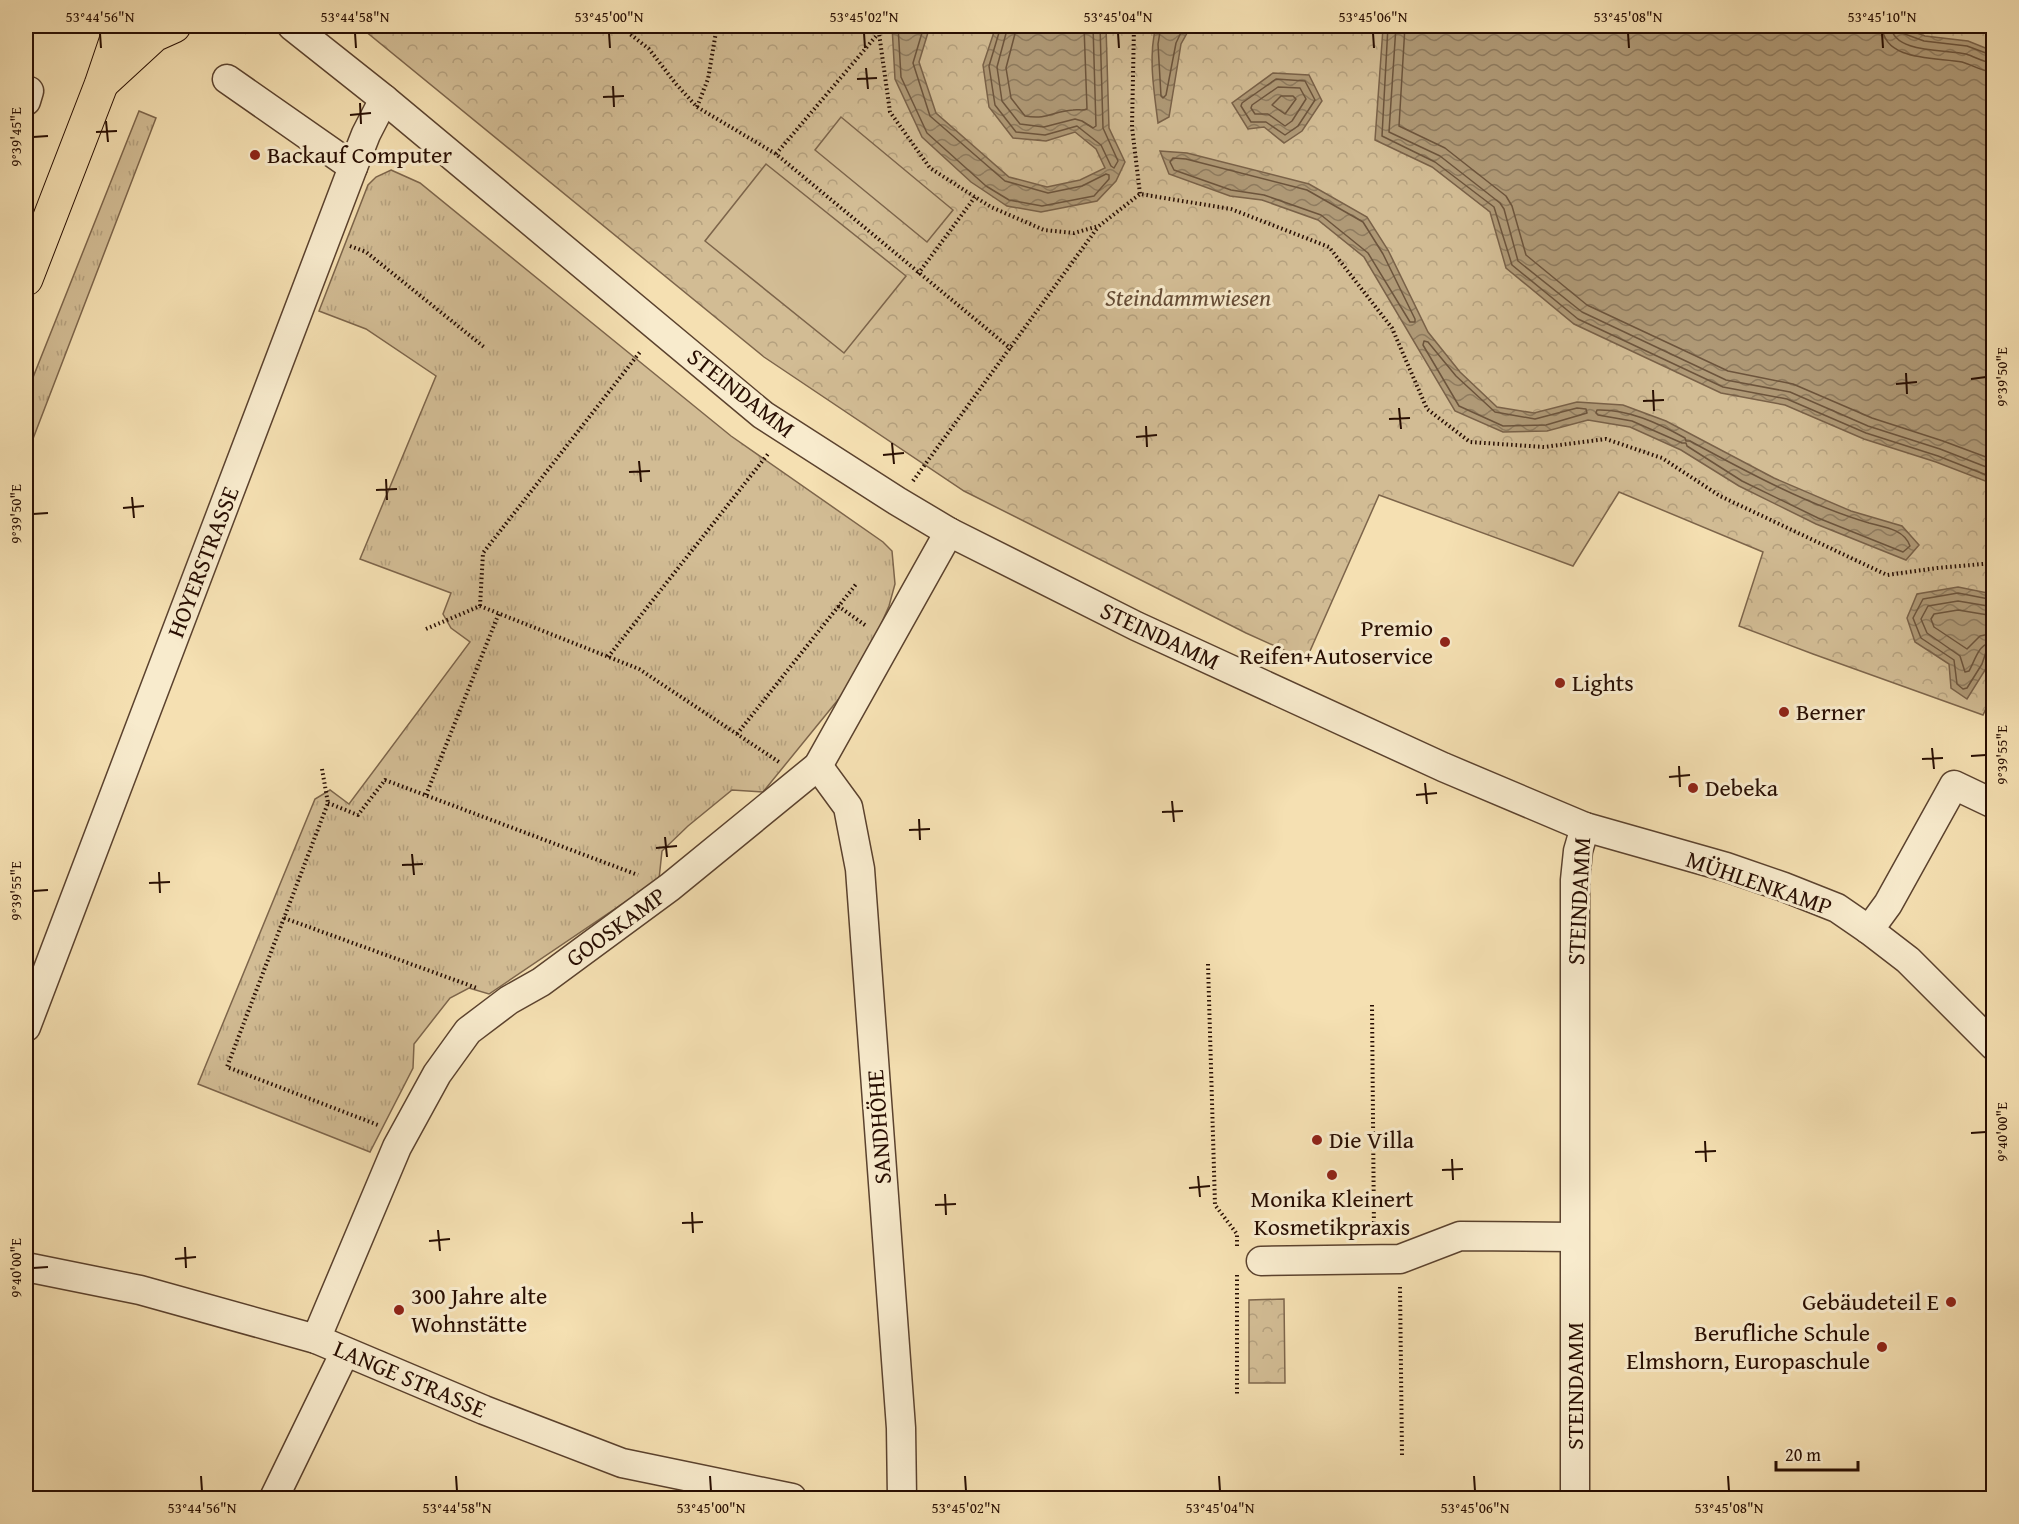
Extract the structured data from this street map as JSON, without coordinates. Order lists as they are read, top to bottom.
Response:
{
  "streets": {
    "street": [
      "STEINDAMM",
      "HOYERSTRASSE",
      "MÜHLENKAMP",
      "GOOSKAMP",
      "SANDHÖHE",
      "LANGE STRASSE"
    ]
  },
  "crossings": [
    ["STEINDAMM", "HOYERSTRASSE"],
    ["STEINDAMM", "MÜHLENKAMP"],
    ["STEINDAMM", "GOOSKAMP"],
    ["GOOSKAMP", "SANDHÖHE"],
    ["GOOSKAMP", "LANGE STRASSE"]
  ],
  "parks": ["Steindammwiesen"],
  "places": [
    "Backauf Computer",
    "Premio Reifen+Autoservice",
    "Lights",
    "Berner",
    "Debeka",
    "Die Villa",
    "Monika Kleinert Kosmetikpraxis",
    "Gebäudeteil E",
    "300 Jahre alte Wohnstätte",
    "Berufliche Schule Elmshorn, Europaschule"
  ],
  "scale_bar": "20 m",
  "coordinates": [
    "53°44'56\"N",
    "53°44'58\"N",
    "53°45'00\"N",
    "53°45'02\"N",
    "53°45'04\"N",
    "53°45'06\"N",
    "53°45'08\"N",
    "53°45'10\"N",
    "9°39'45\"E",
    "9°39'50\"E",
    "9°39'55\"E",
    "9°40'00\"E"
  ]
}
